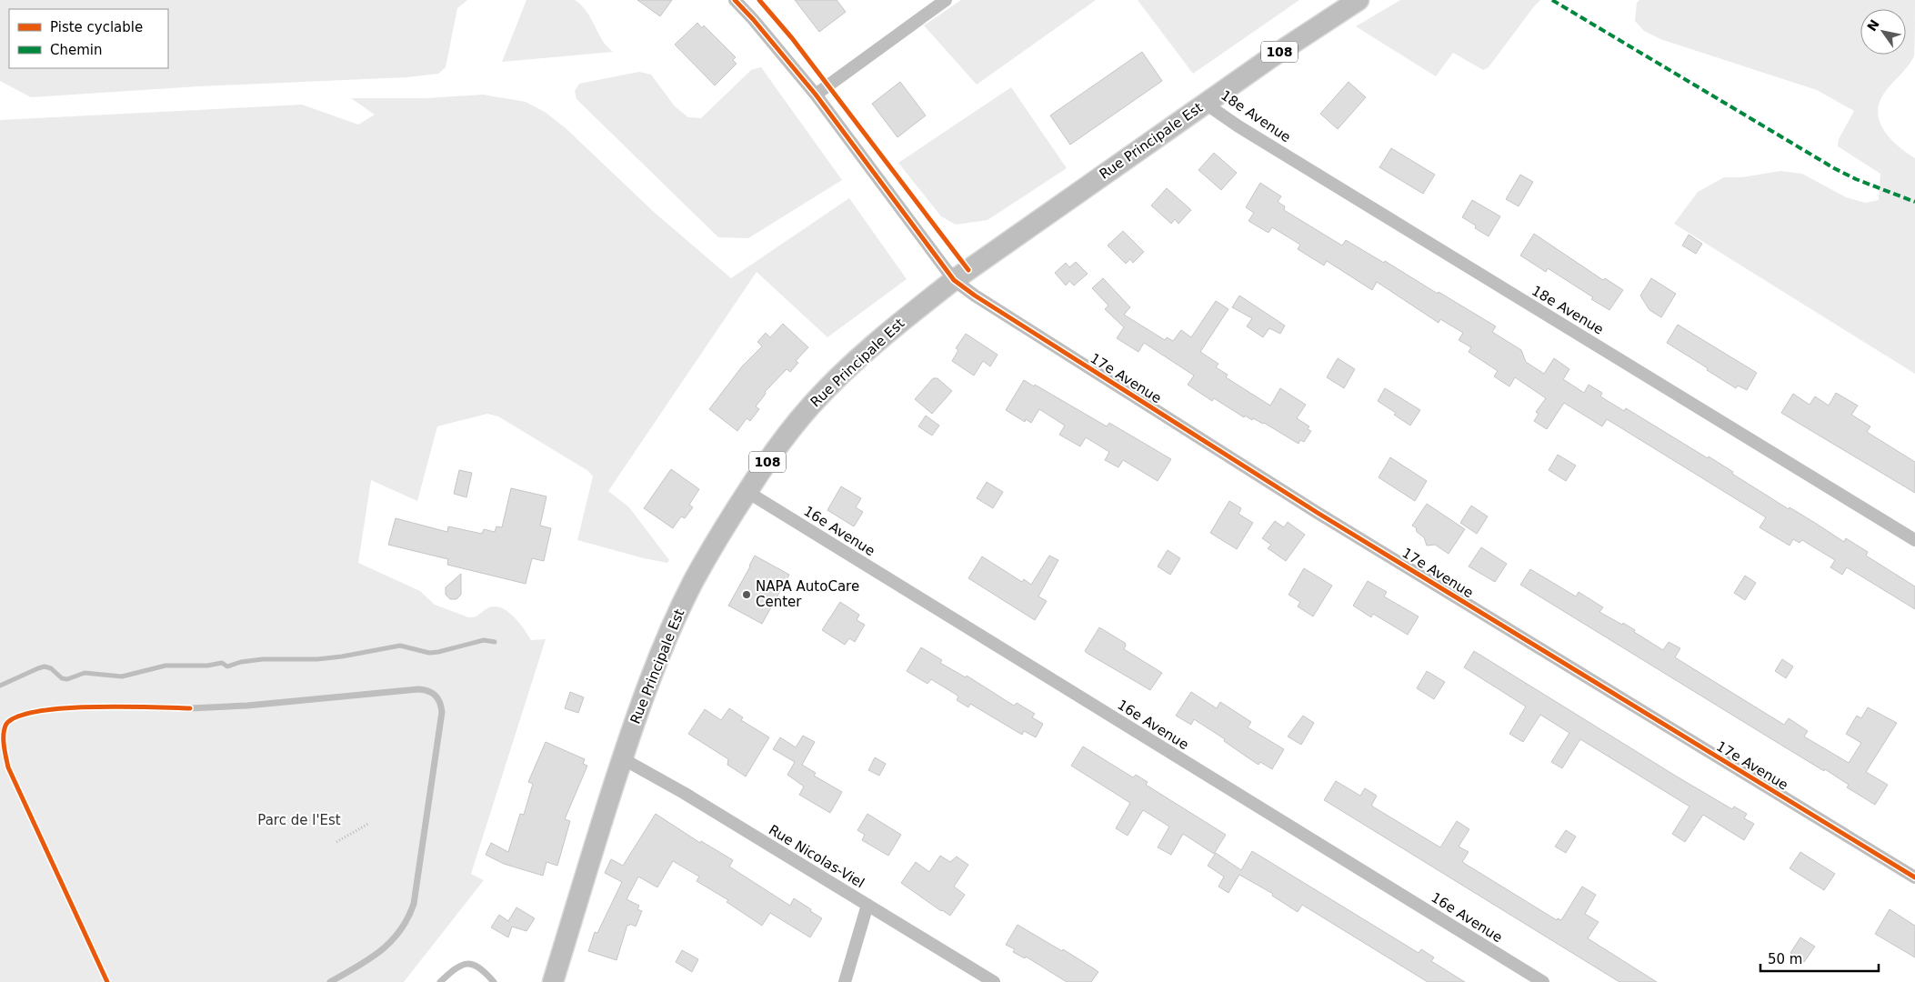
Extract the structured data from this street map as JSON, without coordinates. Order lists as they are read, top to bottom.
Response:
{
  "streets": {
    "main road": ["108", "Rue Principale Est"],
    "street": [
      "18e Avenue",
      "17e Avenue",
      "16e Avenue",
      "Rue Nicolas-Viel"
    ]
  },
  "crossings": [
    ["18e Avenue", "Rue Principale Est"],
    ["Rue Principale Est", "17e Avenue"],
    ["Rue Principale Est", "16e Avenue"],
    ["Rue Principale Est", "Rue Nicolas-Viel"]
  ],
  "parks": ["Parc de l'Est"],
  "places": ["NAPA AutoCare Center"],
  "legend": ["Piste cyclable", "Chemin"],
  "scale_bar": "50 m",
  "north": "top left"
}
